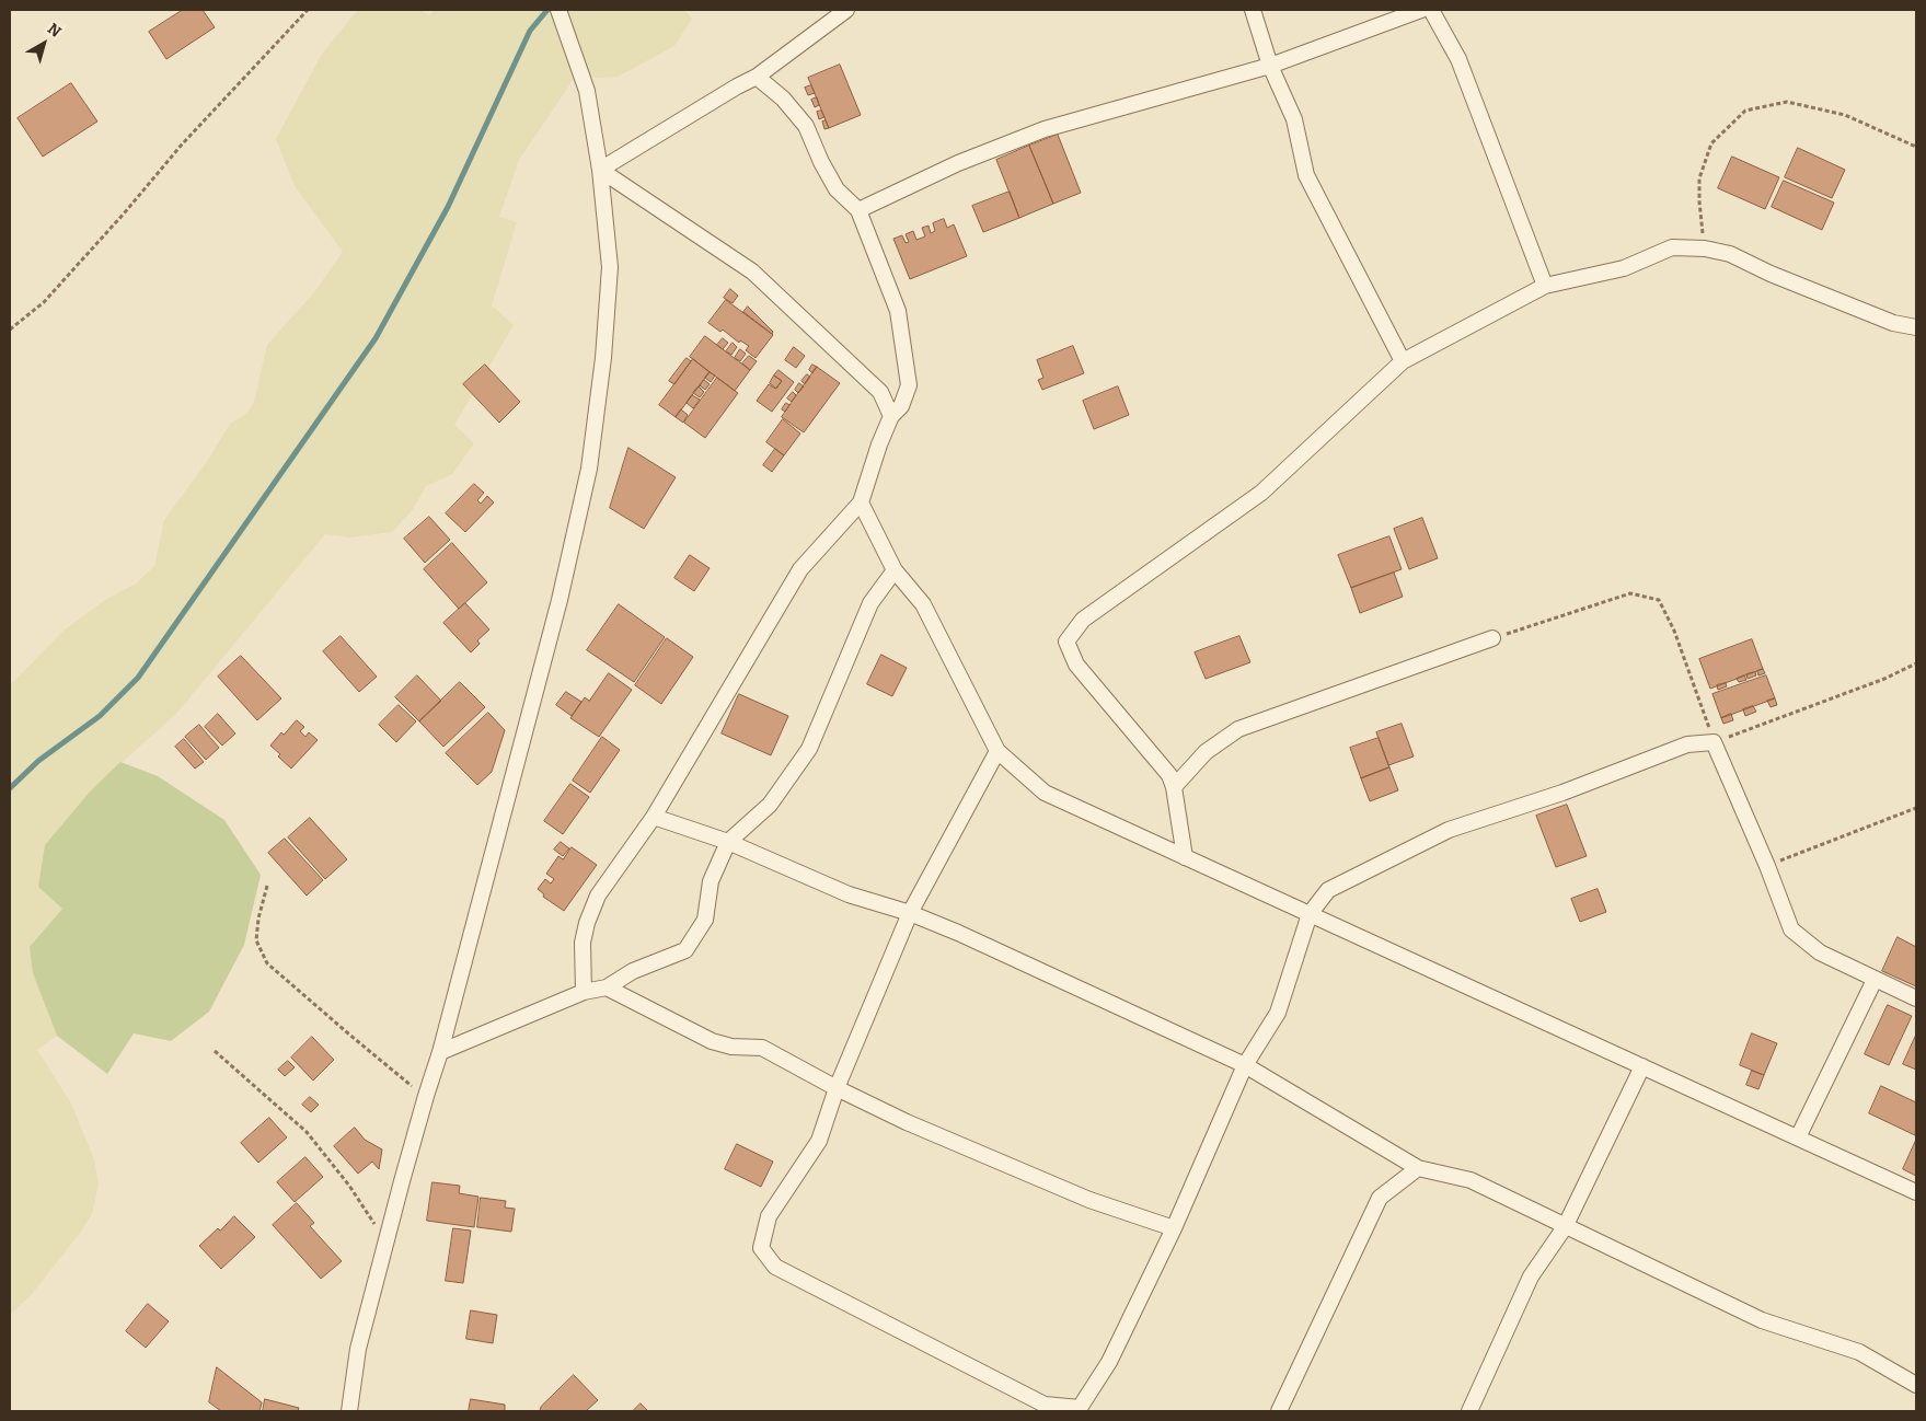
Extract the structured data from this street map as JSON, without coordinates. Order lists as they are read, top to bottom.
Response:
{
  "north": "top right"
}
